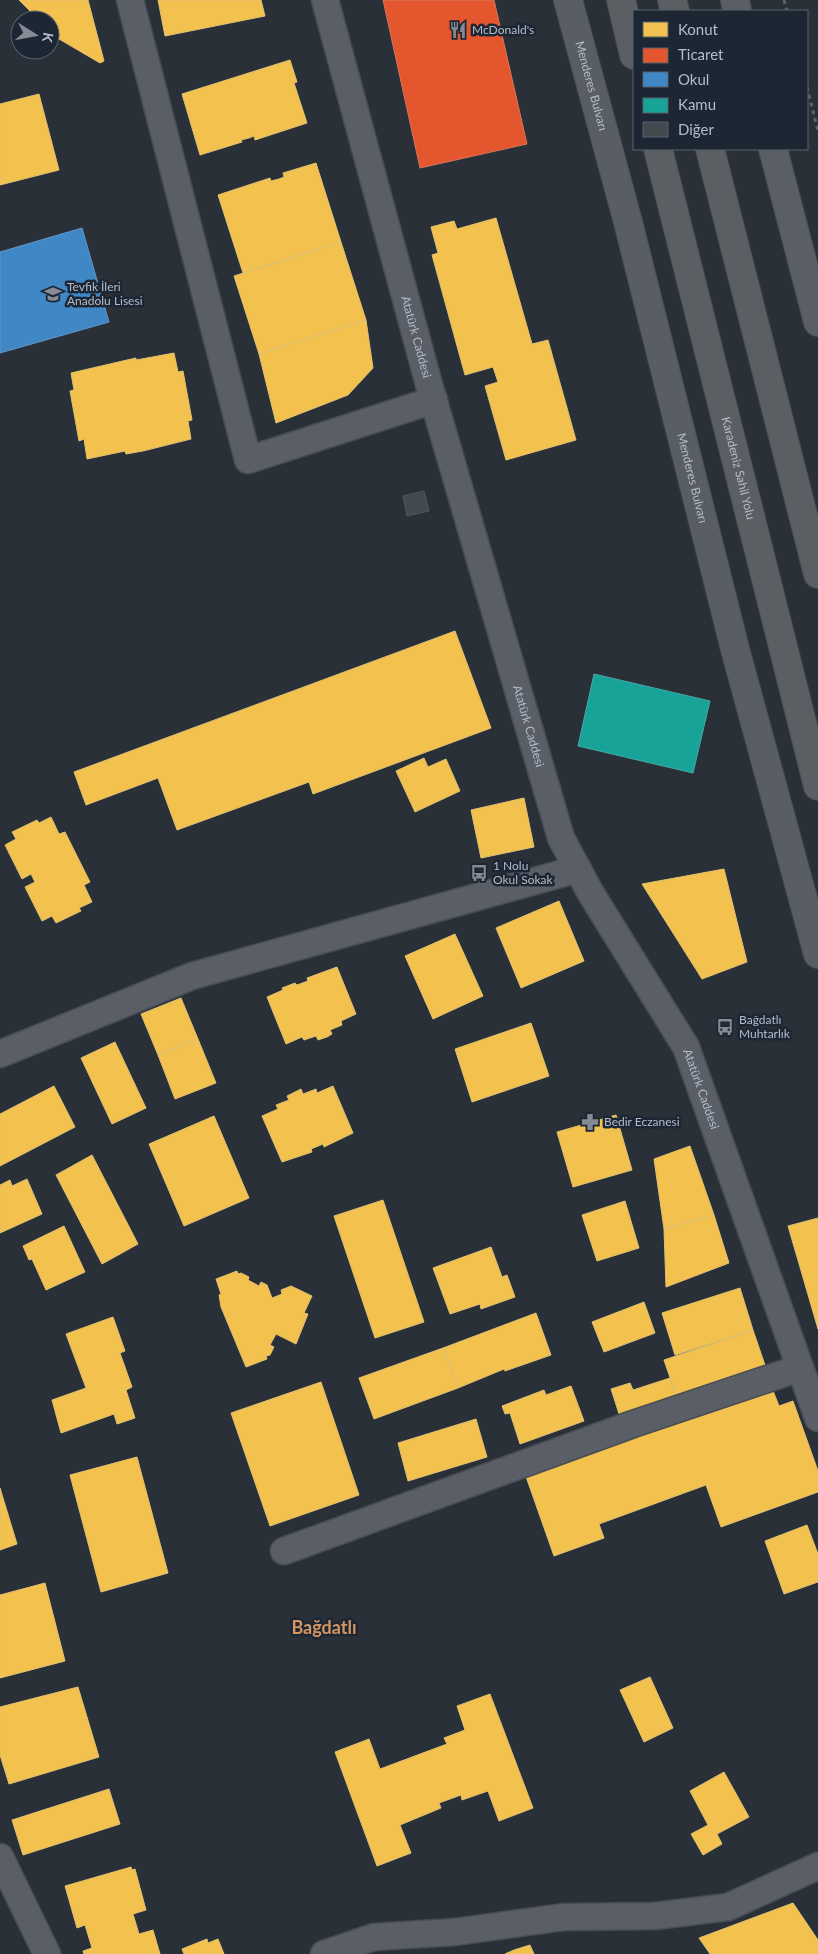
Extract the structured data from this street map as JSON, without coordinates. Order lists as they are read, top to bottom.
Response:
{
  "streets": {
    "highway": ["Karadeniz Sahil Yolu"],
    "main road": ["Menderes Bulvarı"],
    "street": ["Atatürk Caddesi"]
  },
  "districts": ["Bağdatlı"],
  "places": {
    "restaurant": ["McDonald's"],
    "school or university": ["Tevfik İleri Anadolu Lisesi"],
    "bus stop": ["1 Nolu Okul Sokak", "Bağdatlı Muhtarlık"],
    "pharmacy": ["Bedir Eczanesi"]
  },
  "legend": [
    "Konut",
    "Ticaret",
    "Okul",
    "Kamu",
    "Diğer"
  ],
  "north": "right"
}
